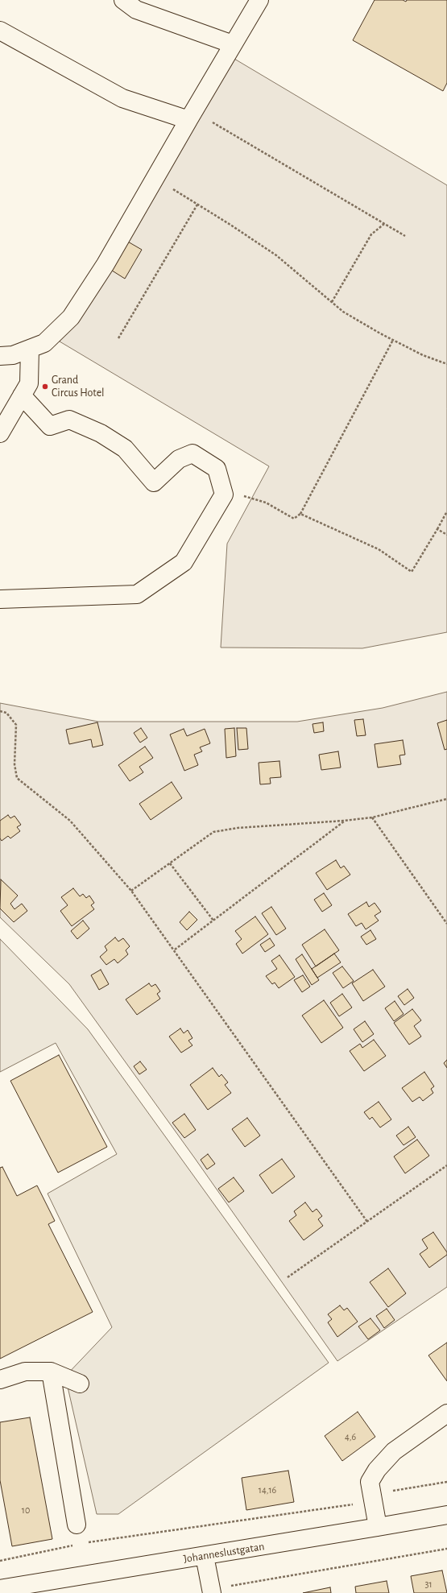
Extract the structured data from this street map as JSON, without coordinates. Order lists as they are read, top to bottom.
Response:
{
  "streets": {
    "street": ["Johanneslustgatan"]
  },
  "places": ["Grand Circus Hotel"],
  "house_numbers": [
    "4,6",
    "14,16",
    "10",
    "31"
  ]
}
